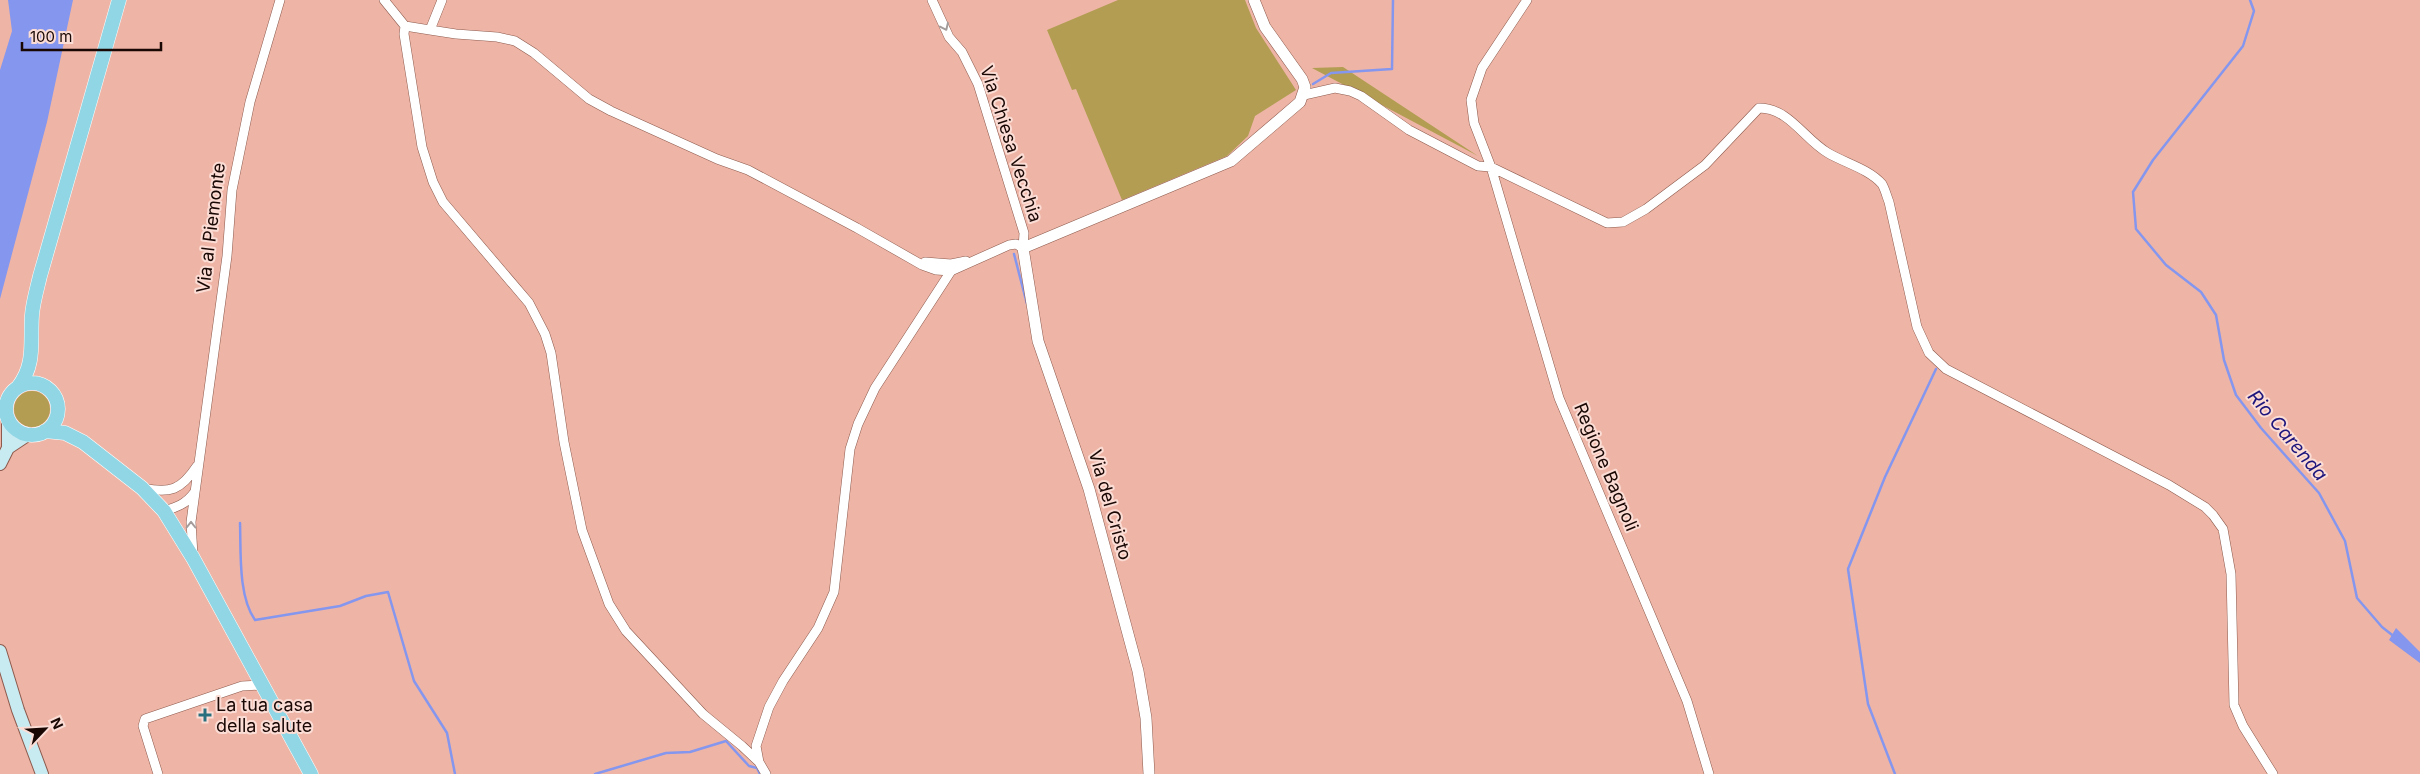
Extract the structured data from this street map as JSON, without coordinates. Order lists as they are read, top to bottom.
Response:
{
  "streets": {
    "main road": ["Via al Piemonte"],
    "street": ["Via Chiesa Vecchia", "Regione Bagnoli", "Via del Cristo"]
  },
  "crossings": [
    ["Via Chiesa Vecchia", "Via del Cristo"]
  ],
  "one_way": ["Via Chiesa Vecchia"],
  "water": ["Rio Carenda"],
  "places": {
    "health": ["La tua casa della salute"]
  },
  "scale_bar": "100 m",
  "north": "top right"
}
